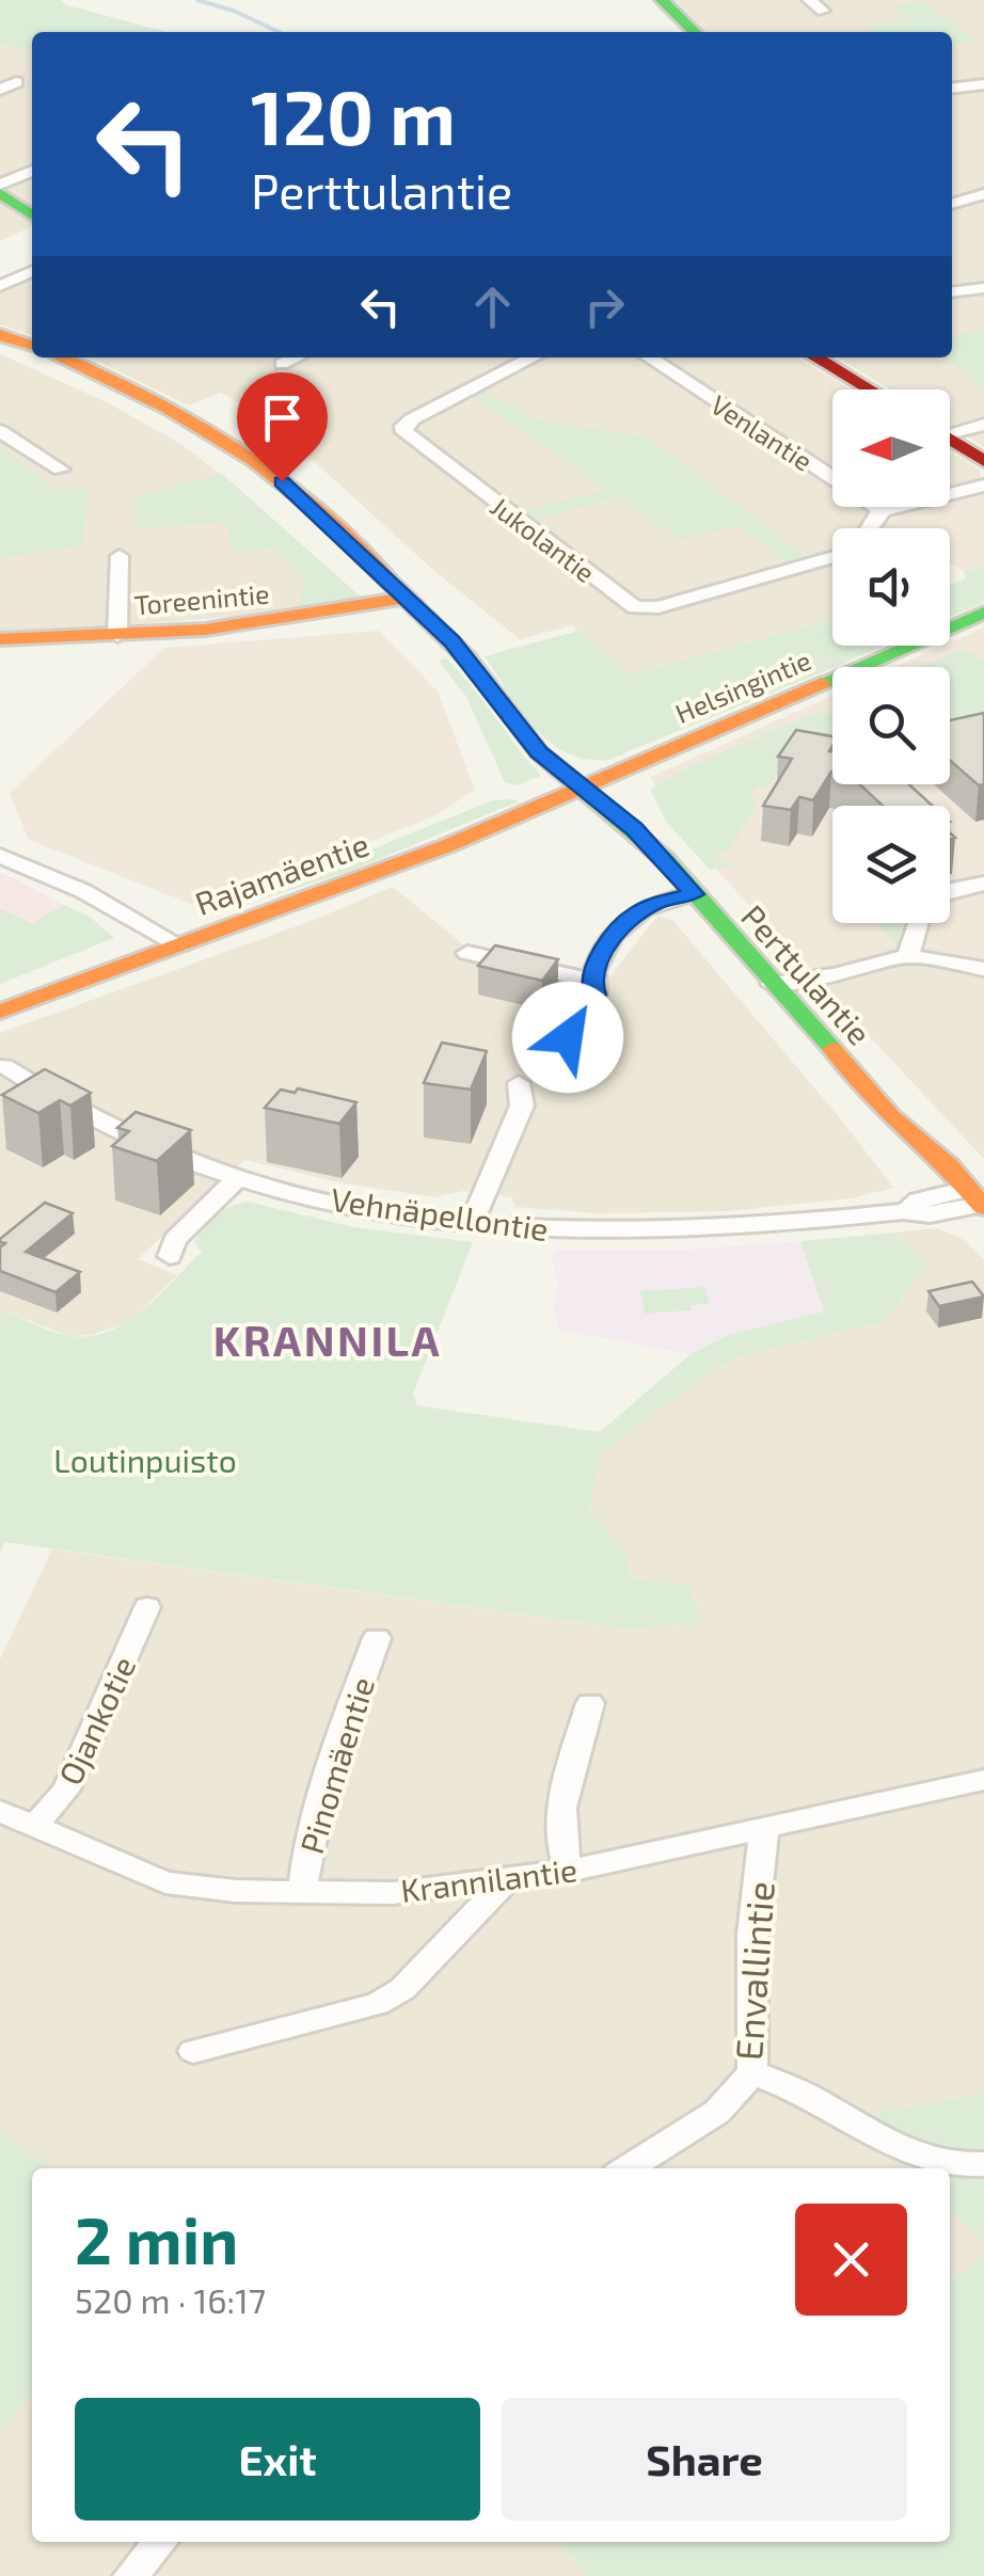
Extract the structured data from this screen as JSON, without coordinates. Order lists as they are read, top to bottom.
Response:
{
  "streets": {
    "street": [
      "Venlantie",
      "Jukolantie",
      "Toreenintie",
      "Helsingintie",
      "Rajamäentie",
      "Perttulantie",
      "Vehnäpellontie",
      "Ojankotie",
      "Pinomäentie",
      "Krannilantie",
      "Envallintie"
    ]
  },
  "crossings": [
    ["Venlantie", "Jukolantie"],
    ["Toreenintie", "Perttulantie"],
    ["Helsingintie", "Rajamäentie"],
    ["Helsingintie", "Perttulantie"],
    ["Rajamäentie", "Perttulantie"],
    ["Perttulantie", "Vehnäpellontie"],
    ["Ojankotie", "Krannilantie"],
    ["Pinomäentie", "Krannilantie"],
    ["Krannilantie", "Envallintie"]
  ],
  "districts": ["KRANNILA"],
  "parks": ["Loutinpuisto"],
  "north": "left",
  "page": {
    "turn": ["120 m", "Perttulantie"],
    "heading": ["2 min", "520 m · 16:17"],
    "buttons": ["Exit", "Share"]
  }
}
